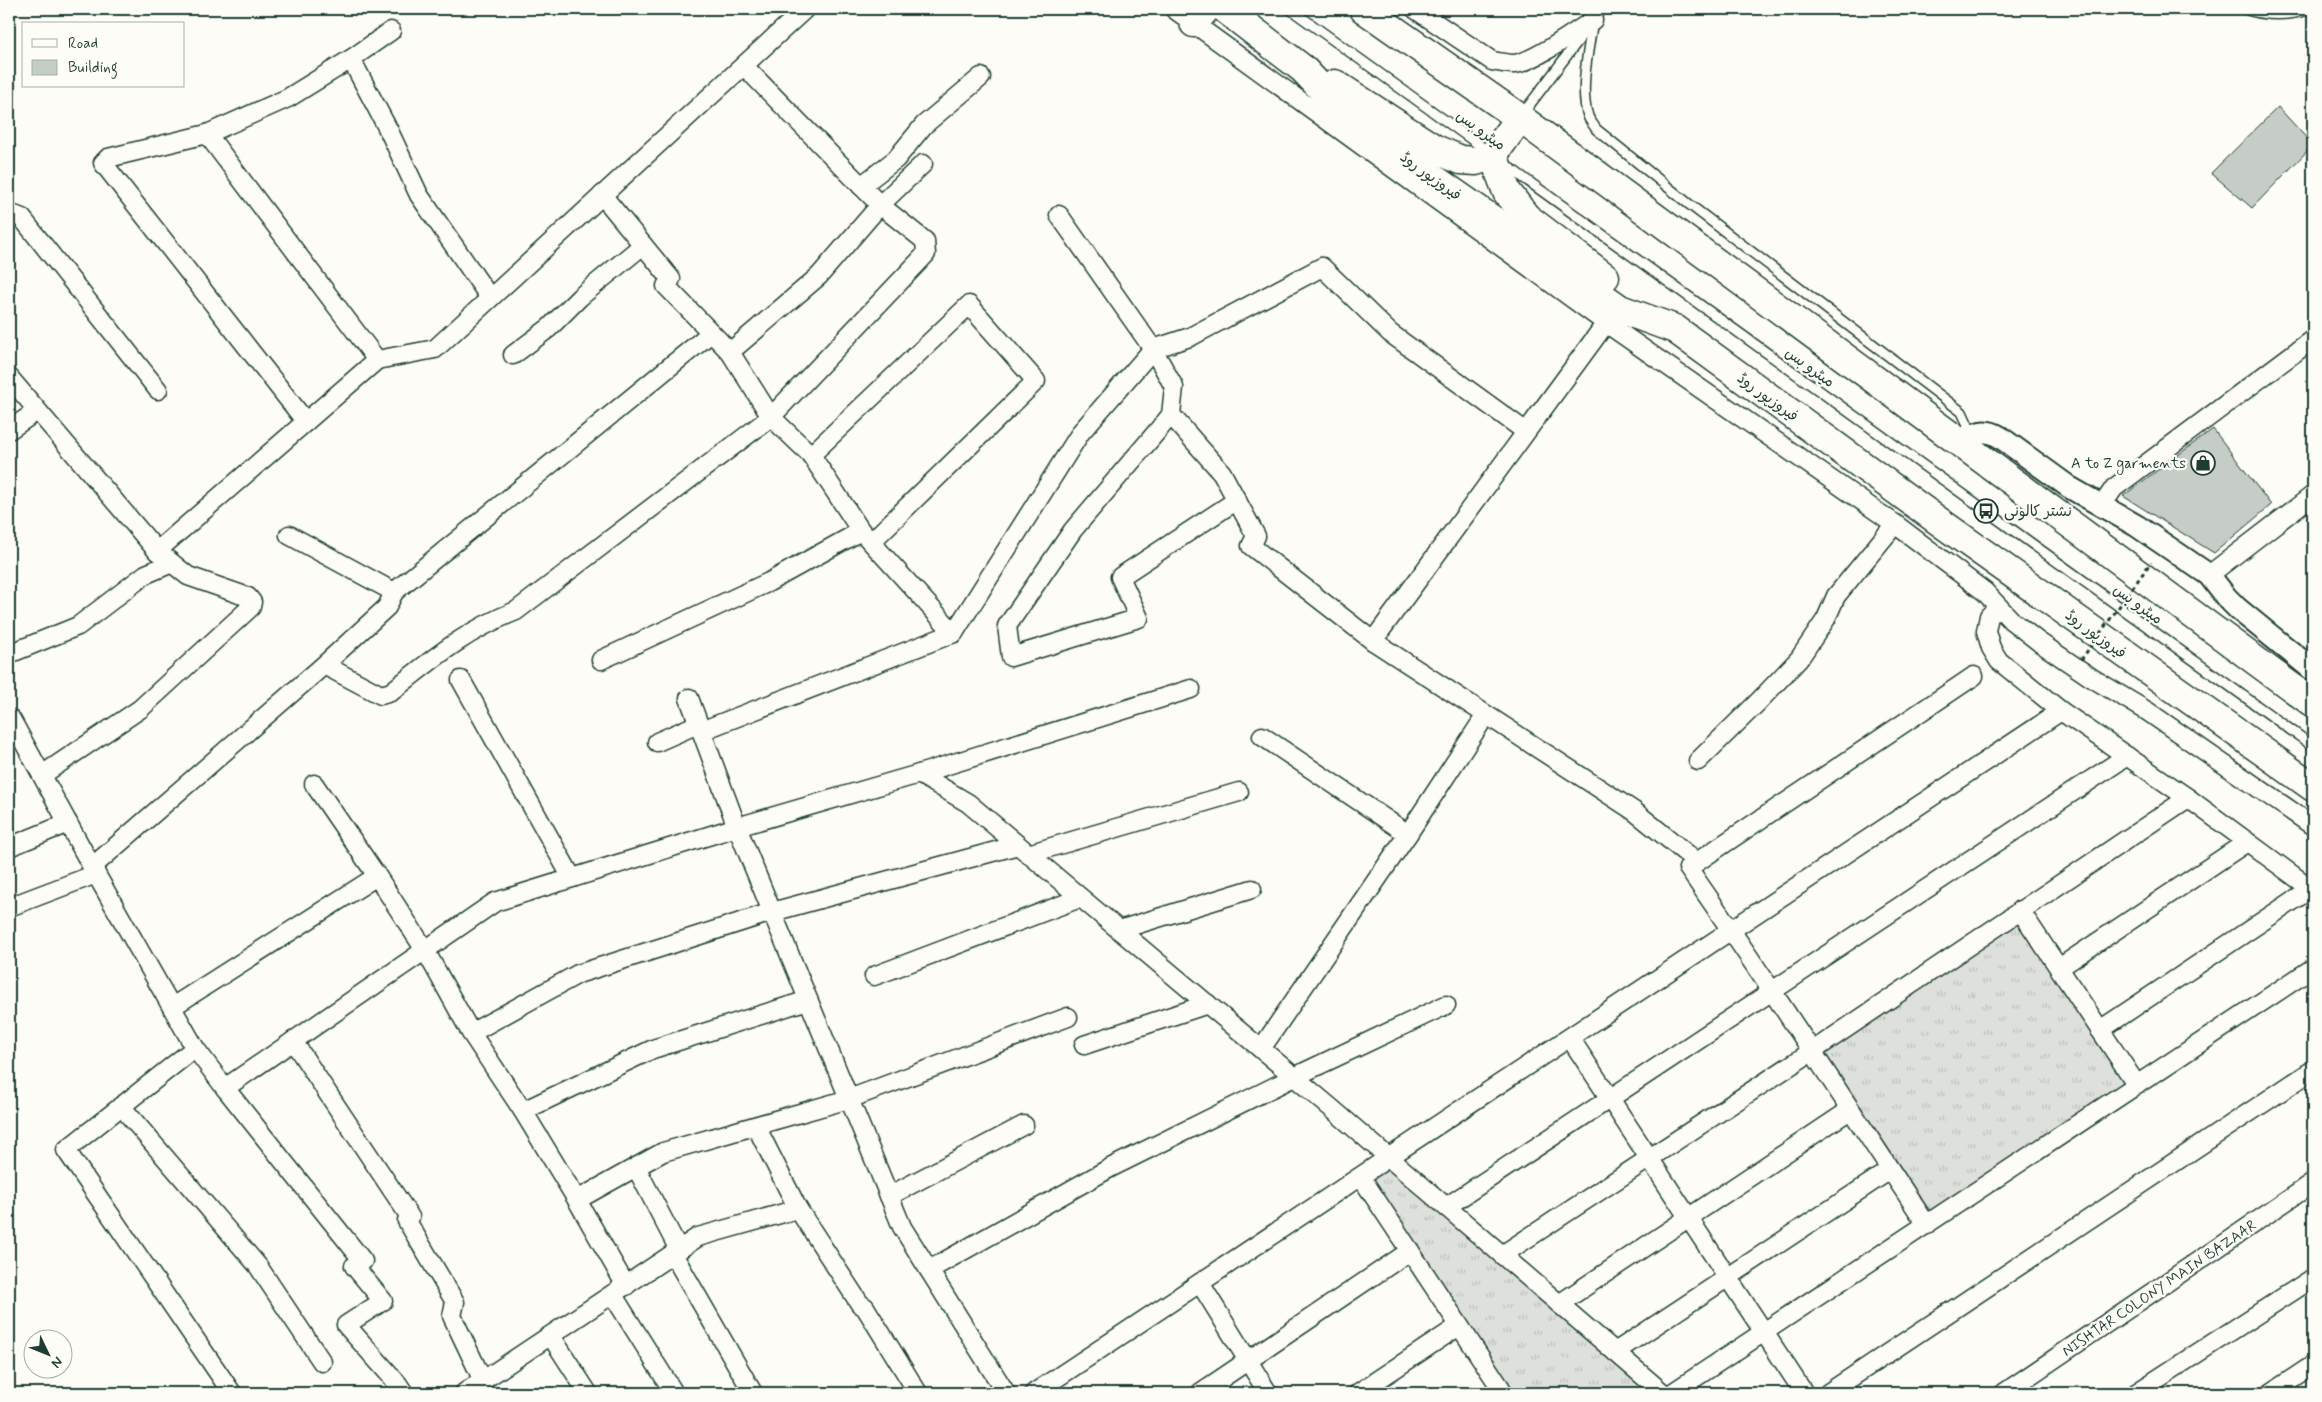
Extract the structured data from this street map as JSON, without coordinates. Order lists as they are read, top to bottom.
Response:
{
  "streets": {
    "main road": ["فیروزپور روڈ"],
    "street": ["NISHTAR COLONY MAIN BAZAAR"],
    "lane": ["میٹرو بس"]
  },
  "places": {
    "shop": ["A to Z garments"],
    "bus stop": ["نشتر کالونی"]
  },
  "legend": ["Road", "Building"],
  "north": "bottom right"
}
